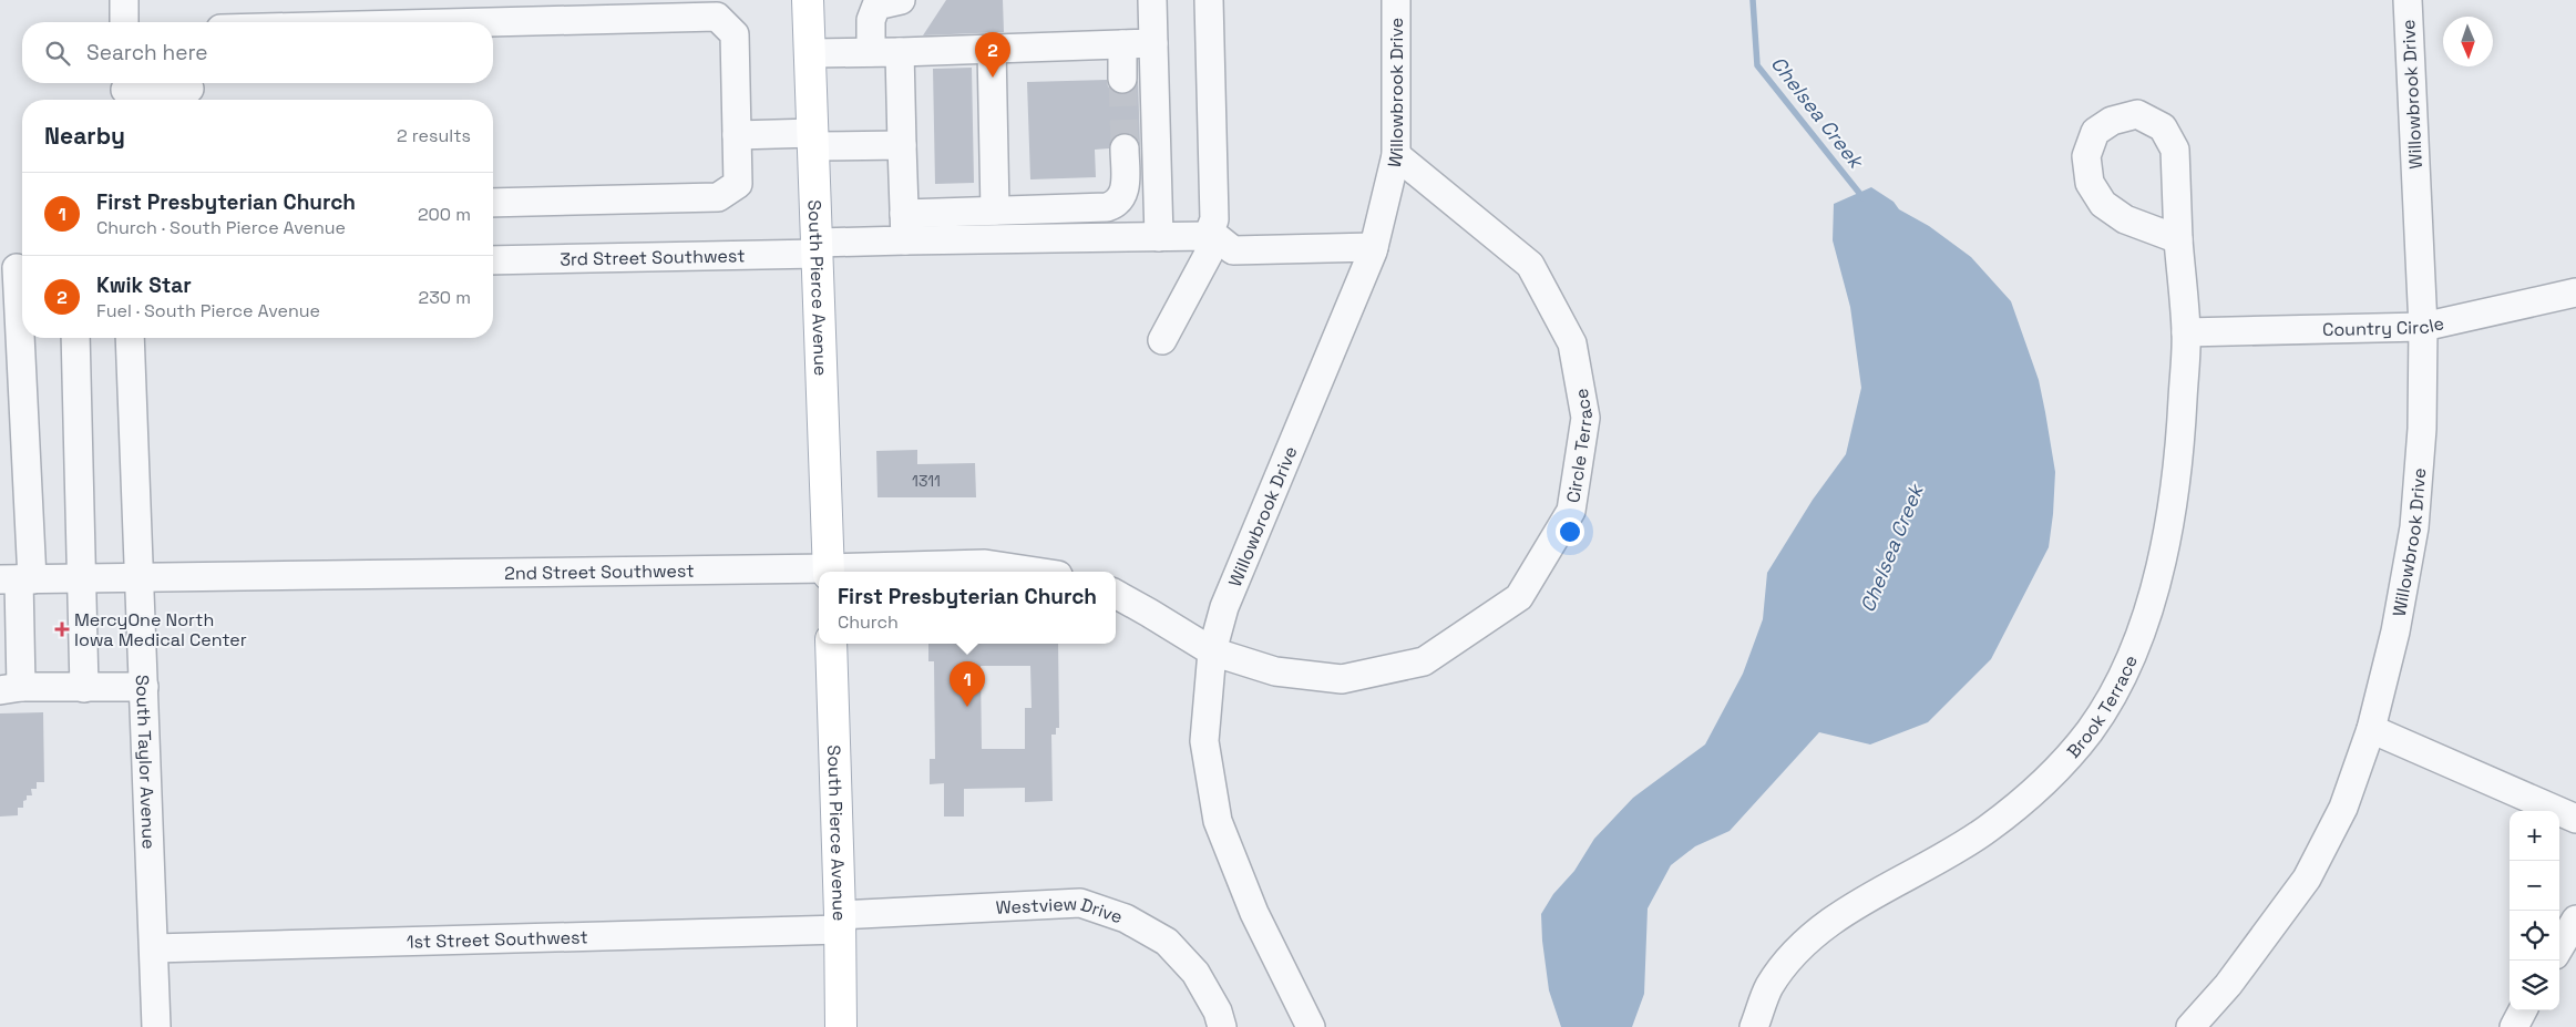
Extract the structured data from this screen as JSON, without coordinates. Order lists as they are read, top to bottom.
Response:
{
  "streets": {
    "main road": ["South Pierce Avenue"],
    "street": [
      "Willowbrook Drive",
      "3rd Street Southwest",
      "Country Circle",
      "Circle Terrace",
      "2nd Street Southwest",
      "Brook Terrace",
      "South Taylor Avenue",
      "Westview Drive",
      "1st Street Southwest"
    ]
  },
  "crossings": [
    ["Willowbrook Drive", "Country Circle"],
    ["Willowbrook Drive", "Circle Terrace"],
    ["3rd Street Southwest", "South Pierce Avenue"],
    ["South Pierce Avenue", "2nd Street Southwest"],
    ["South Pierce Avenue", "Westview Drive"],
    ["South Pierce Avenue", "1st Street Southwest"],
    ["Country Circle", "Brook Terrace"],
    ["2nd Street Southwest", "South Taylor Avenue"],
    ["South Taylor Avenue", "1st Street Southwest"],
    ["Westview Drive", "1st Street Southwest"]
  ],
  "water": ["Chelsea Creek"],
  "places": {
    "health": ["MercyOne North Iowa Medical Center"]
  },
  "house_numbers": ["1311"],
  "north": "bottom",
  "page": {
    "search": "Search here",
    "pins": ["2", "1"],
    "heading": ["Nearby", "2 results"],
    "list": [
      {
        "mark": "1",
        "name": "First Presbyterian Church",
        "note": "Church · South Pierce Avenue",
        "value": "200 m"
      },
      {
        "mark": "2",
        "name": "Kwik Star",
        "note": "Fuel · South Pierce Avenue",
        "value": "230 m"
      }
    ],
    "popup": ["First Presbyterian Church", "Church"],
    "map_buttons": ["+", "−"]
  }
}
